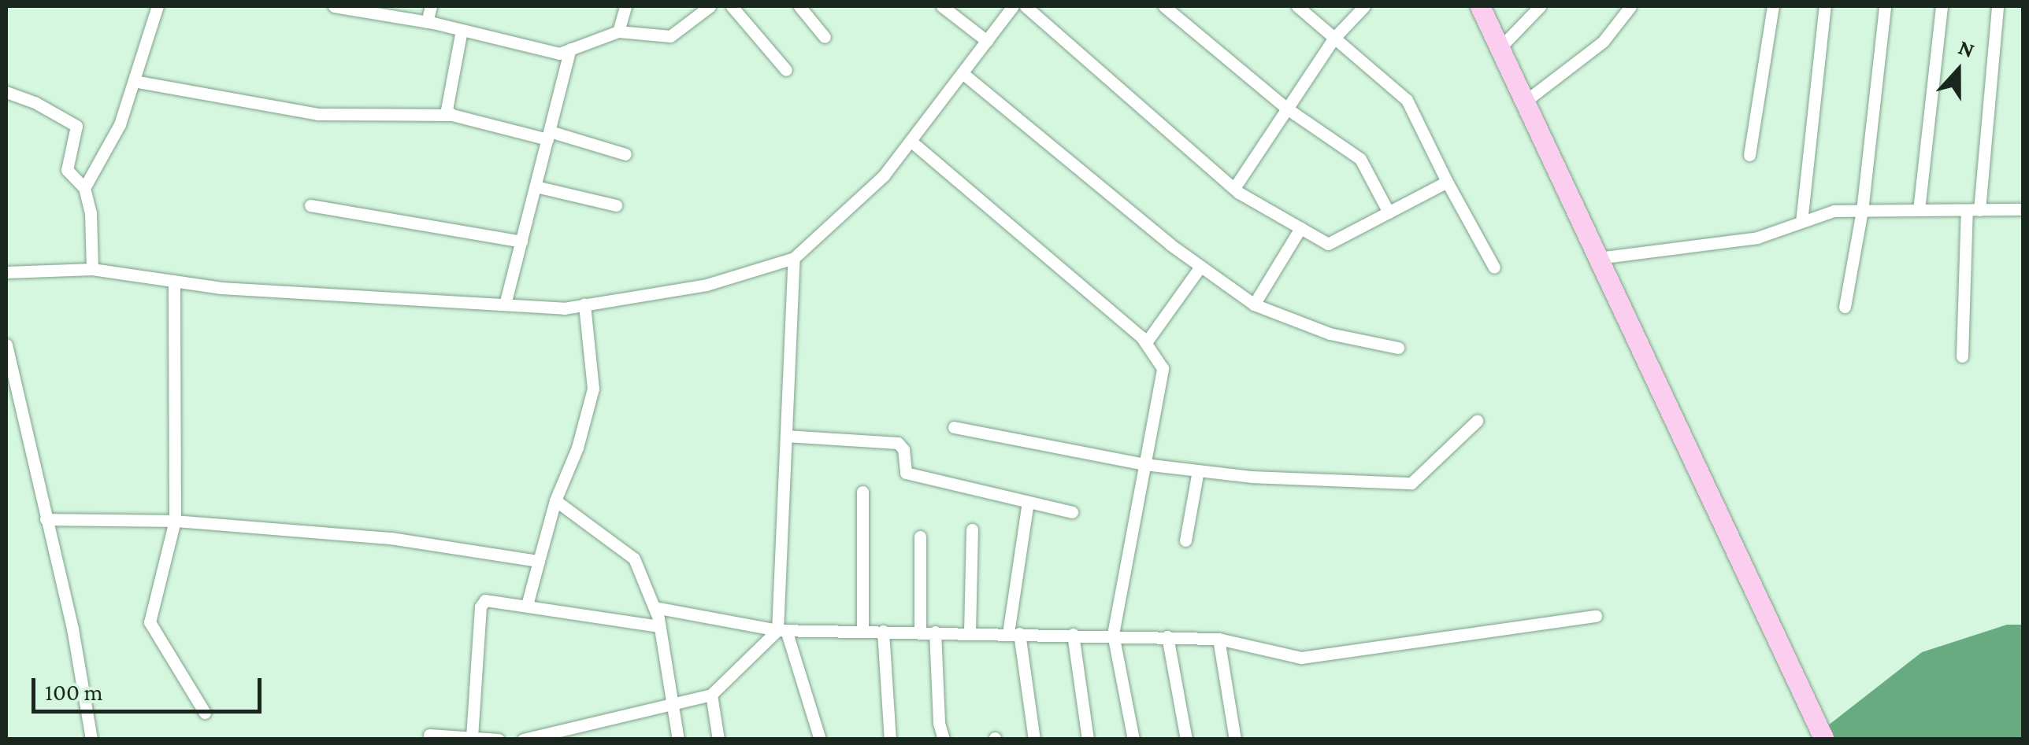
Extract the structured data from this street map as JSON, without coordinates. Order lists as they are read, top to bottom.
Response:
{
  "scale_bar": "100 m",
  "north": "top"
}
